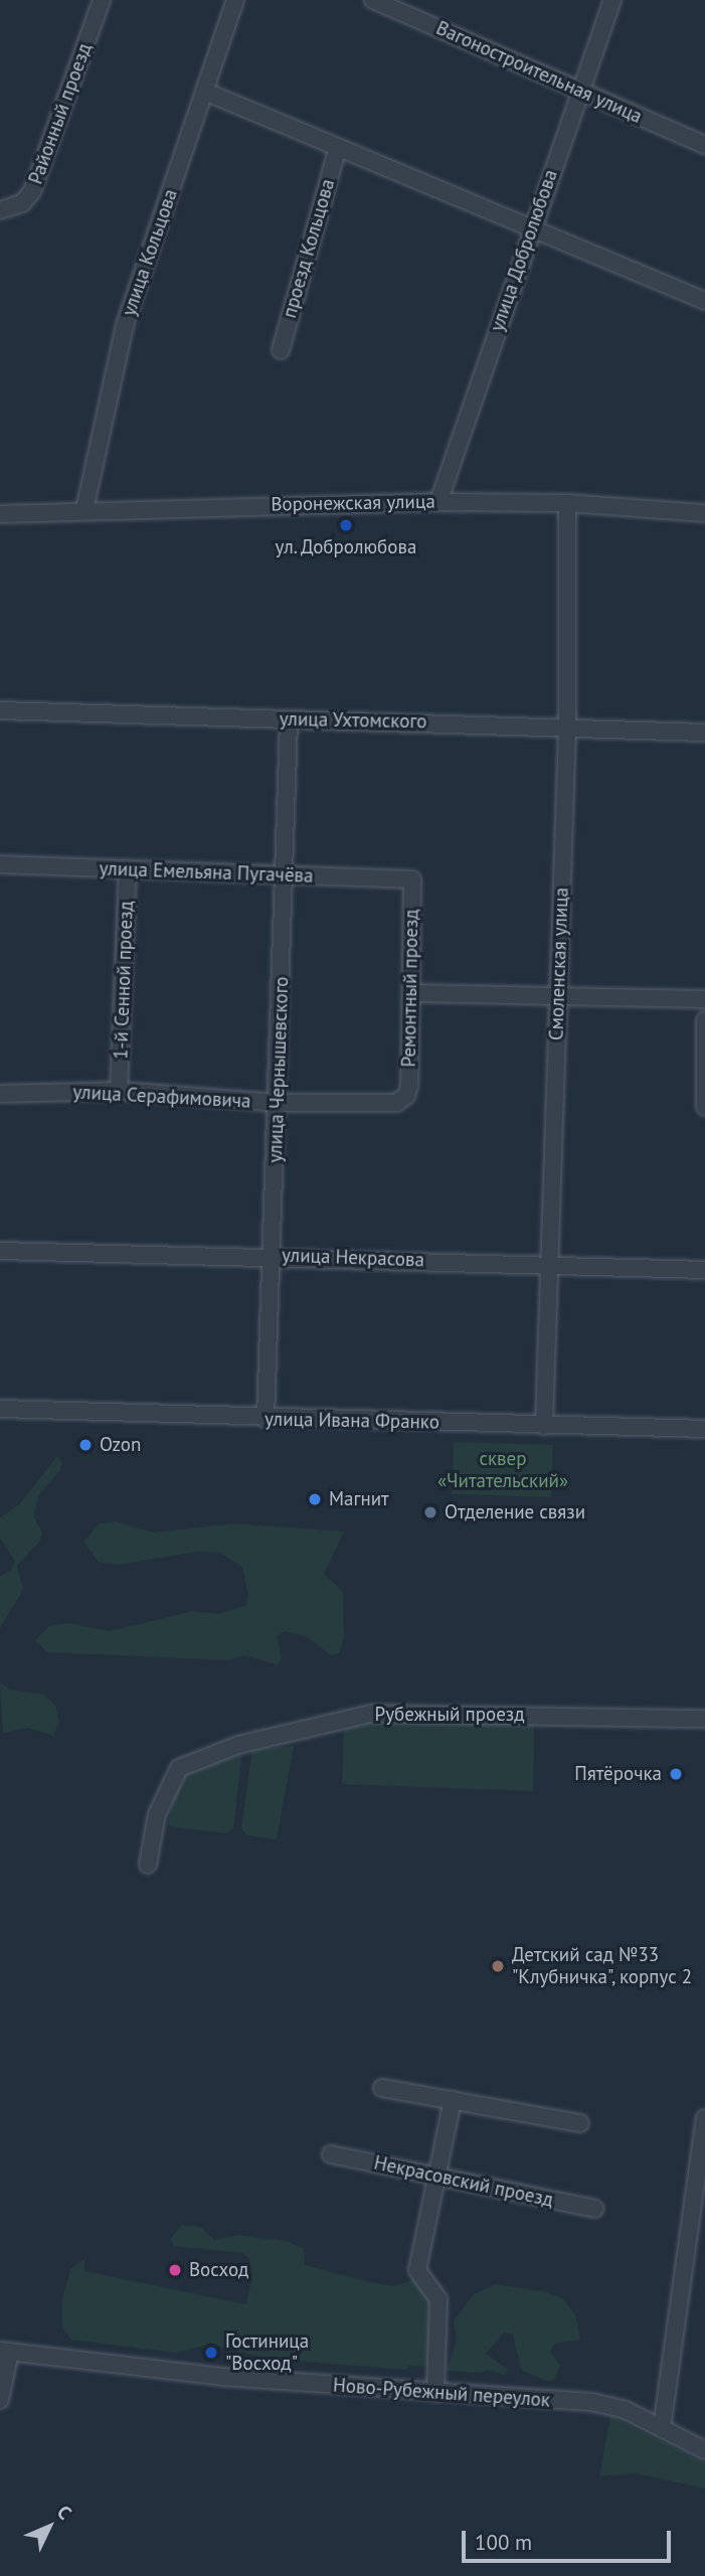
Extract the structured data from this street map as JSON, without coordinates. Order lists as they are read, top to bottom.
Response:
{
  "streets": {
    "street": [
      "Вагоностроительная улица",
      "Районный проезд",
      "проезд Кольцова",
      "улица Добролюбова",
      "улица Кольцова",
      "Воронежская улица",
      "улица Ухтомского",
      "улица Емельяна Пугачёва",
      "Смоленская улица",
      "1-й Сенной проезд",
      "Ремонтный проезд",
      "улица Чернышевского",
      "улица Серафимовича",
      "улица Некрасова",
      "улица Ивана Франко",
      "Рубежный проезд",
      "Некрасовский проезд",
      "Ново-Рубежный переулок"
    ]
  },
  "crossings": [
    ["Вагоностроительная улица", "улица Добролюбова"],
    ["улица Добролюбова", "Воронежская улица"],
    ["улица Кольцова", "Воронежская улица"],
    ["Воронежская улица", "Смоленская улица"],
    ["улица Ухтомского", "Смоленская улица"],
    ["улица Ухтомского", "улица Чернышевского"],
    ["улица Емельяна Пугачёва", "1-й Сенной проезд"],
    ["улица Емельяна Пугачёва", "Ремонтный проезд"],
    ["улица Емельяна Пугачёва", "улица Чернышевского"],
    ["Смоленская улица", "улица Некрасова"],
    ["Смоленская улица", "улица Ивана Франко"],
    ["1-й Сенной проезд", "улица Серафимовича"],
    ["Ремонтный проезд", "улица Серафимовича"],
    ["улица Чернышевского", "улица Серафимовича"],
    ["улица Чернышевского", "улица Некрасова"],
    ["улица Чернышевского", "улица Ивана Франко"]
  ],
  "parks": ["сквер «Читательский»"],
  "places": [
    "ул. Добролюбова",
    "Ozon",
    "Магнит",
    "Отделение связи",
    "Пятёрочка",
    "Детский сад №33 \"Клубничка\", корпус 2",
    "Восход",
    "Гостиница \"Восход\""
  ],
  "scale_bar": "100 m",
  "north": "top right"
}
